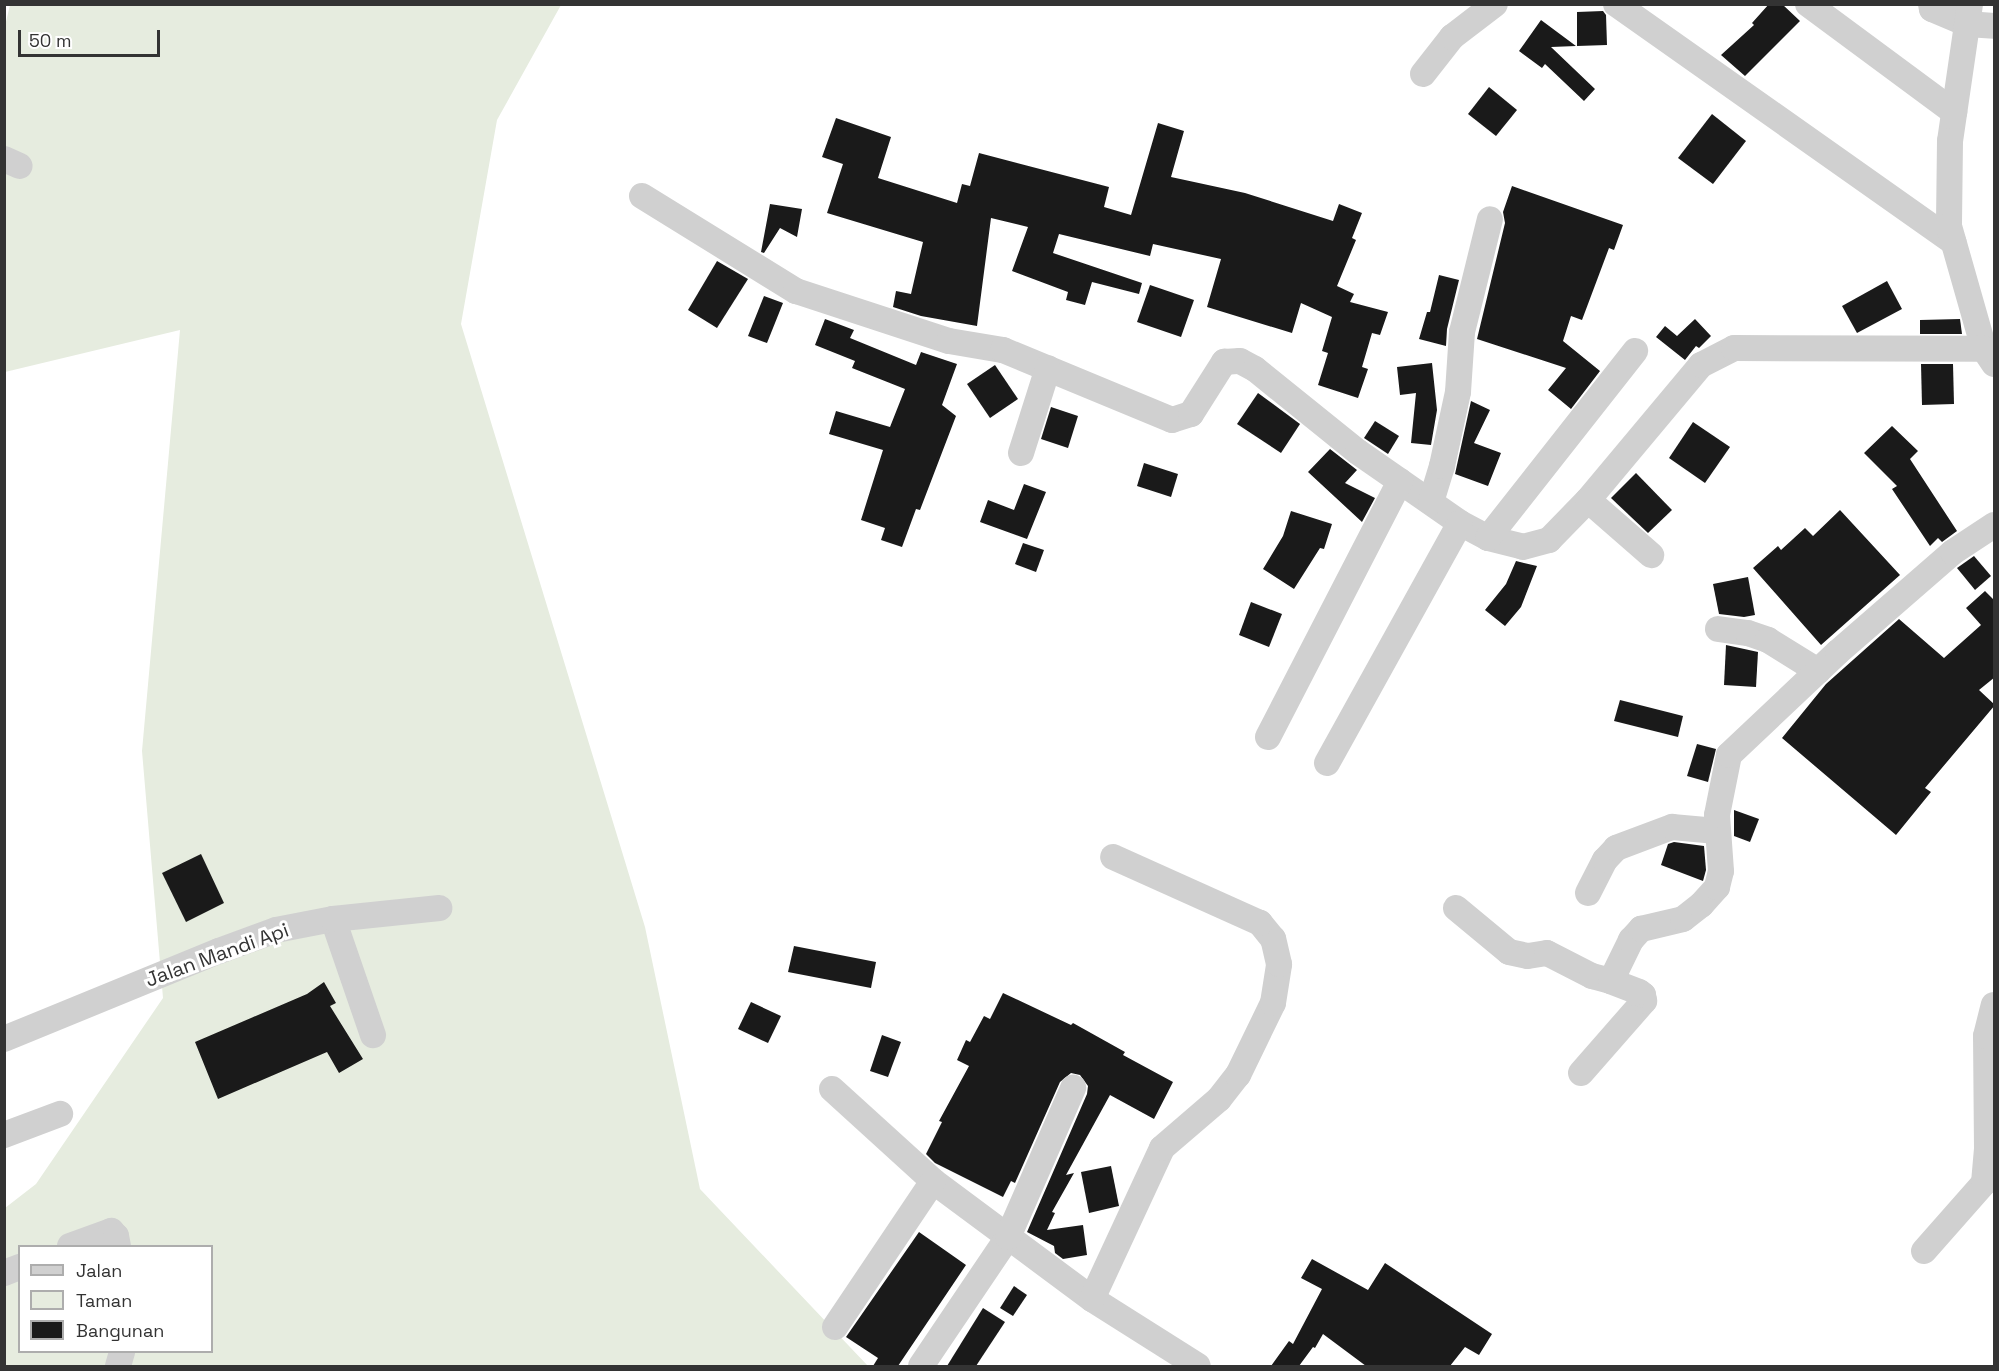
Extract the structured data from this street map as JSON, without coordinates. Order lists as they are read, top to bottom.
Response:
{
  "streets": {
    "street": ["Jalan Mandi Api"]
  },
  "legend": ["Jalan", "Taman", "Bangunan"],
  "scale_bar": "50 m"
}
